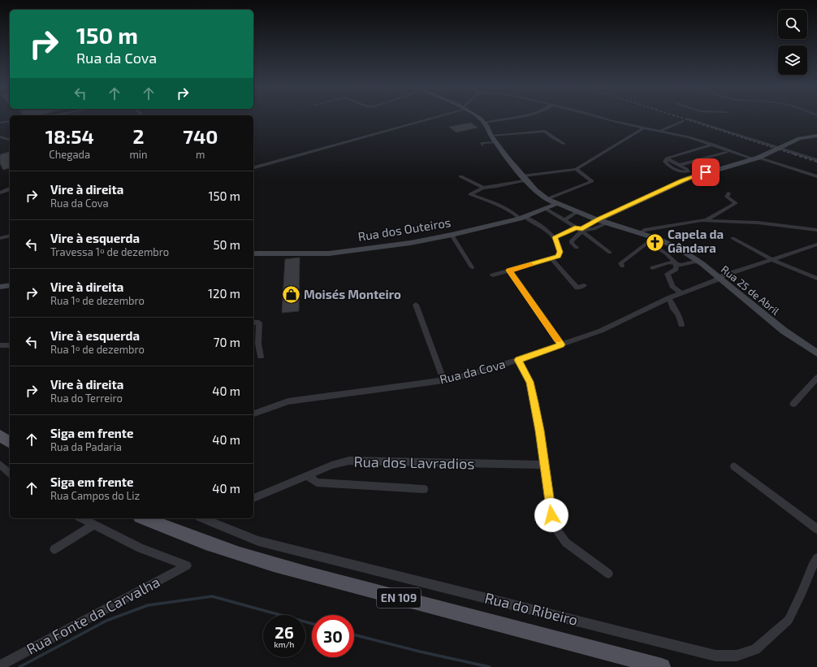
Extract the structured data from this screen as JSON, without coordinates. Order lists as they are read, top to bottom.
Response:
{
  "streets": {
    "main road": ["Rua dos Outeiros", "Rua 25 de Abril", "EN 109"],
    "street": [
      "Rua da Cova",
      "Rua dos Lavradios",
      "Rua do Ribeiro",
      "Rua Fonte da Carvalha"
    ]
  },
  "crossings": [
    ["Rua dos Outeiros", "Rua 25 de Abril"],
    ["Rua 25 de Abril", "Rua da Cova"]
  ],
  "places": {
    "church": ["Capela da Gândara"],
    "shop": ["Moisés Monteiro"]
  },
  "page": {
    "turn": ["150 m", "Rua da Cova"],
    "eta": [
      "18:54",
      "Chegada",
      "2",
      "min",
      "740",
      "m"
    ],
    "list": [
      {
        "name": "Vire à direita",
        "note": "Rua da Cova",
        "value": "150 m"
      },
      {
        "name": "Vire à esquerda",
        "note": "Travessa 1º de dezembro",
        "value": "50 m"
      },
      {
        "name": "Vire à direita",
        "note": "Rua 1º de dezembro",
        "value": "120 m"
      },
      {
        "name": "Vire à esquerda",
        "note": "Rua 1º de dezembro",
        "value": "70 m"
      },
      {
        "name": "Vire à direita",
        "note": "Rua do Terreiro",
        "value": "40 m"
      },
      {
        "name": "Siga em frente",
        "note": "Rua da Padaria",
        "value": "40 m"
      },
      {
        "name": "Siga em frente",
        "note": "Rua Campos do Liz",
        "value": "40 m"
      }
    ],
    "speed": "26 km/h",
    "limit": "30"
  }
}
